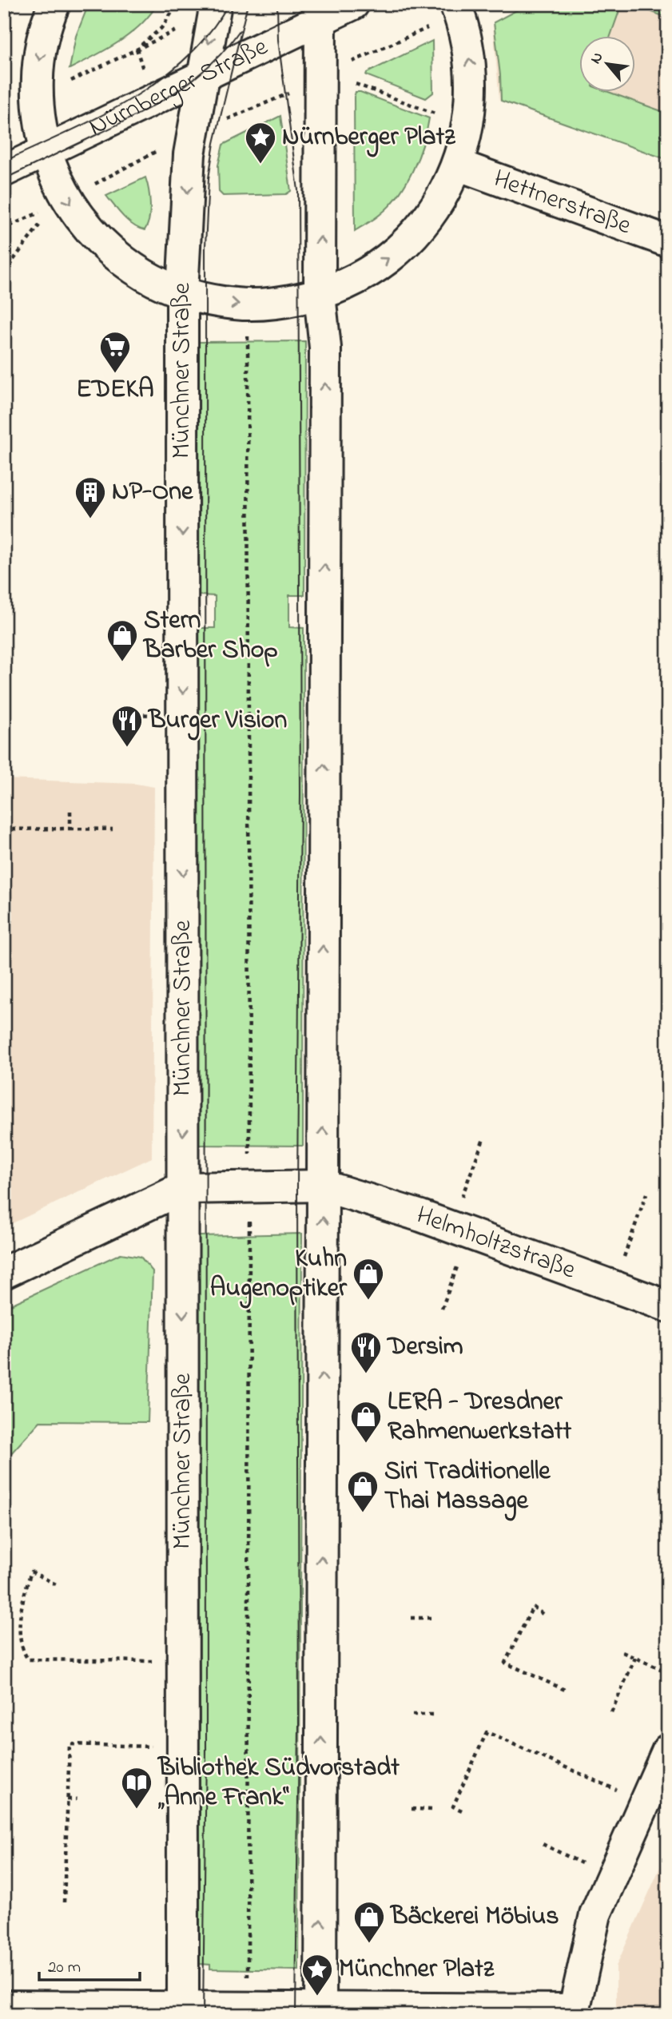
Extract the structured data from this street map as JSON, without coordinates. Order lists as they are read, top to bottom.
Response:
{
  "streets": {
    "street": [
      "Nürnberger Straße",
      "Hettnerstraße",
      "Münchner Straße",
      "Helmholtzstraße"
    ]
  },
  "crossings": [
    ["Nürnberger Straße", "Münchner Straße"],
    ["Münchner Straße", "Helmholtzstraße"]
  ],
  "places": {
    "place": ["Nürnberger Platz", "Münchner Platz"],
    "supermarket": ["EDEKA"],
    "building": ["NP-One"],
    "shop": [
      "Stern Barber Shop",
      "Kuhn Augenoptiker",
      "LERA - Dresdner Rahmenwerkstatt",
      "Siri Traditionelle Thai Massage",
      "Bäckerei Möbius"
    ],
    "restaurant": ["Burger Vision", "Dersim"],
    "library": ["Bibliothek Südvorstadt „Anne Frank“"]
  },
  "scale_bar": "20 m",
  "north": "top left"
}
